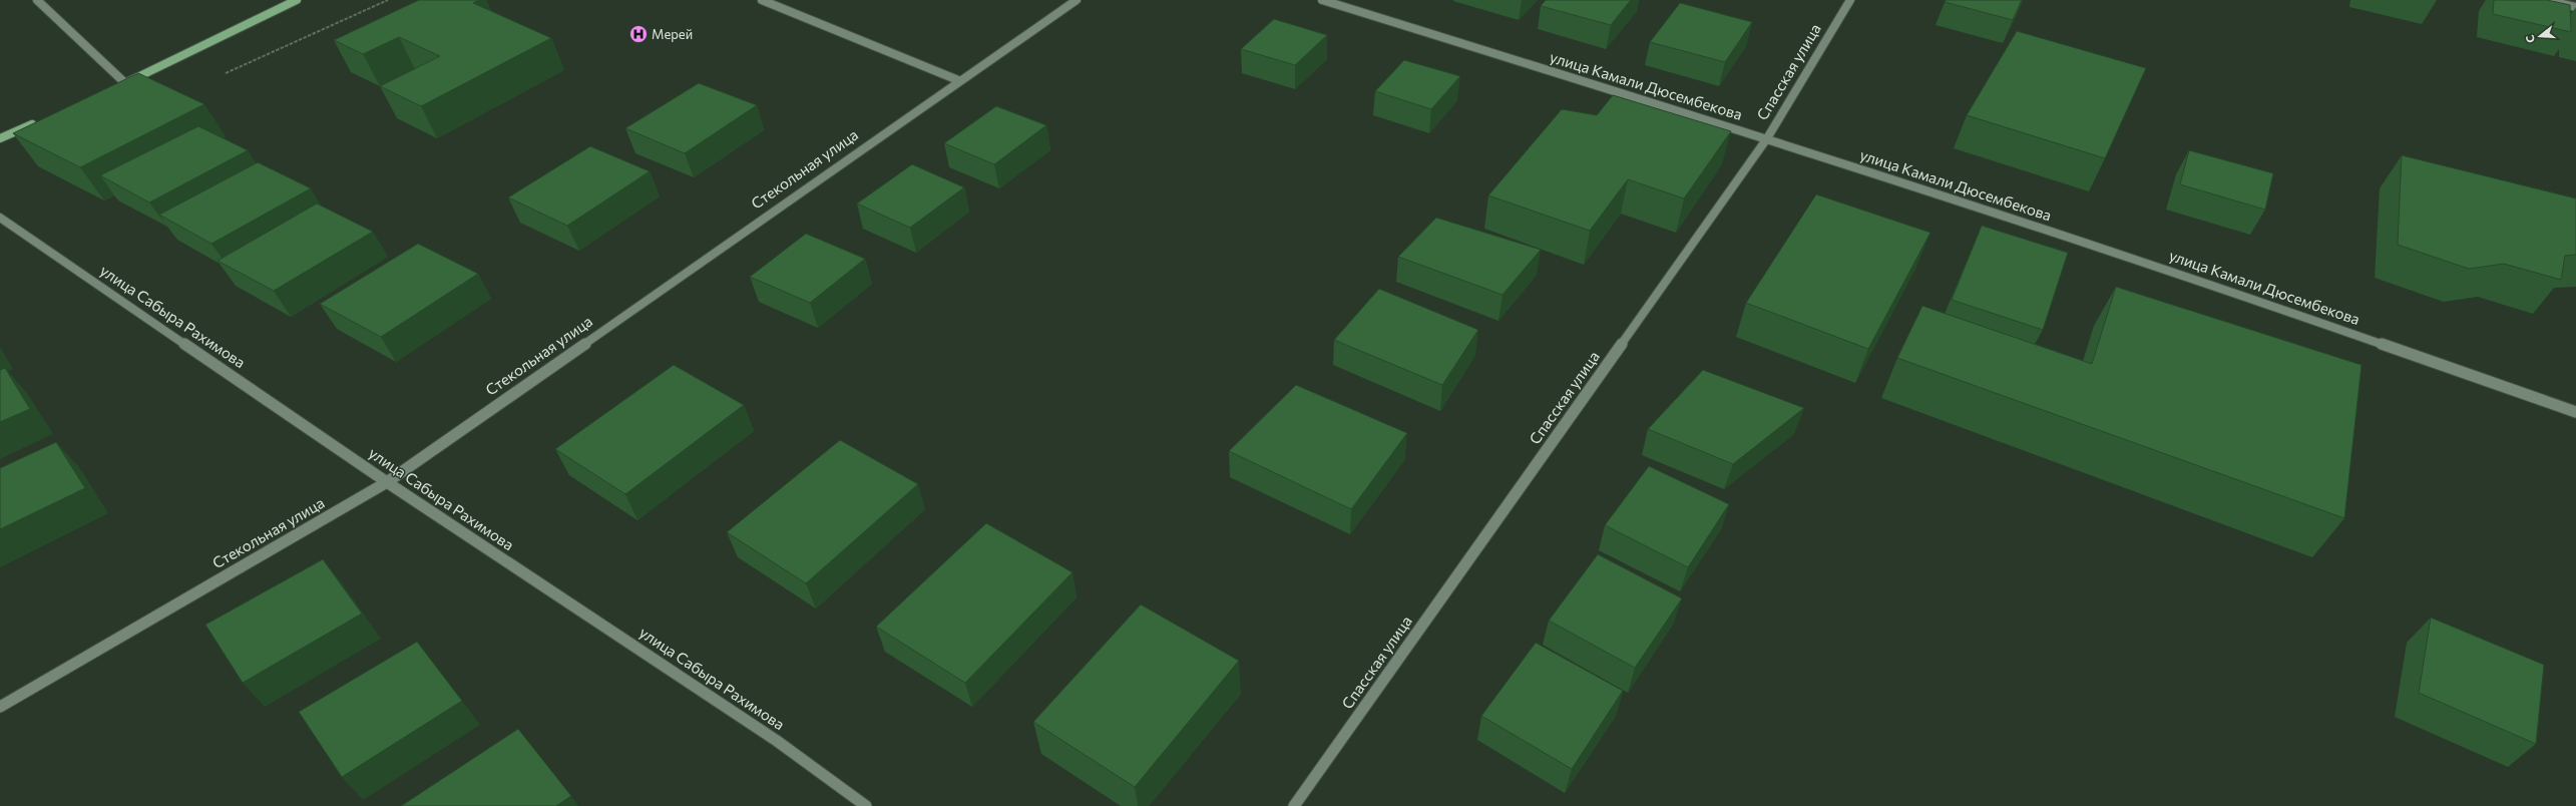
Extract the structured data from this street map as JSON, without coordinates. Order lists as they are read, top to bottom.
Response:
{
  "streets": {
    "street": [
      "Спасская улица",
      "улица Камали Дюсембекова",
      "Стекольная улица",
      "улица Сабыра Рахимова"
    ]
  },
  "crossings": [
    ["Спасская улица", "улица Камали Дюсембекова"],
    ["Стекольная улица", "улица Сабыра Рахимова"]
  ],
  "places": {
    "hospital": ["Мерей"]
  },
  "north": "left"
}
